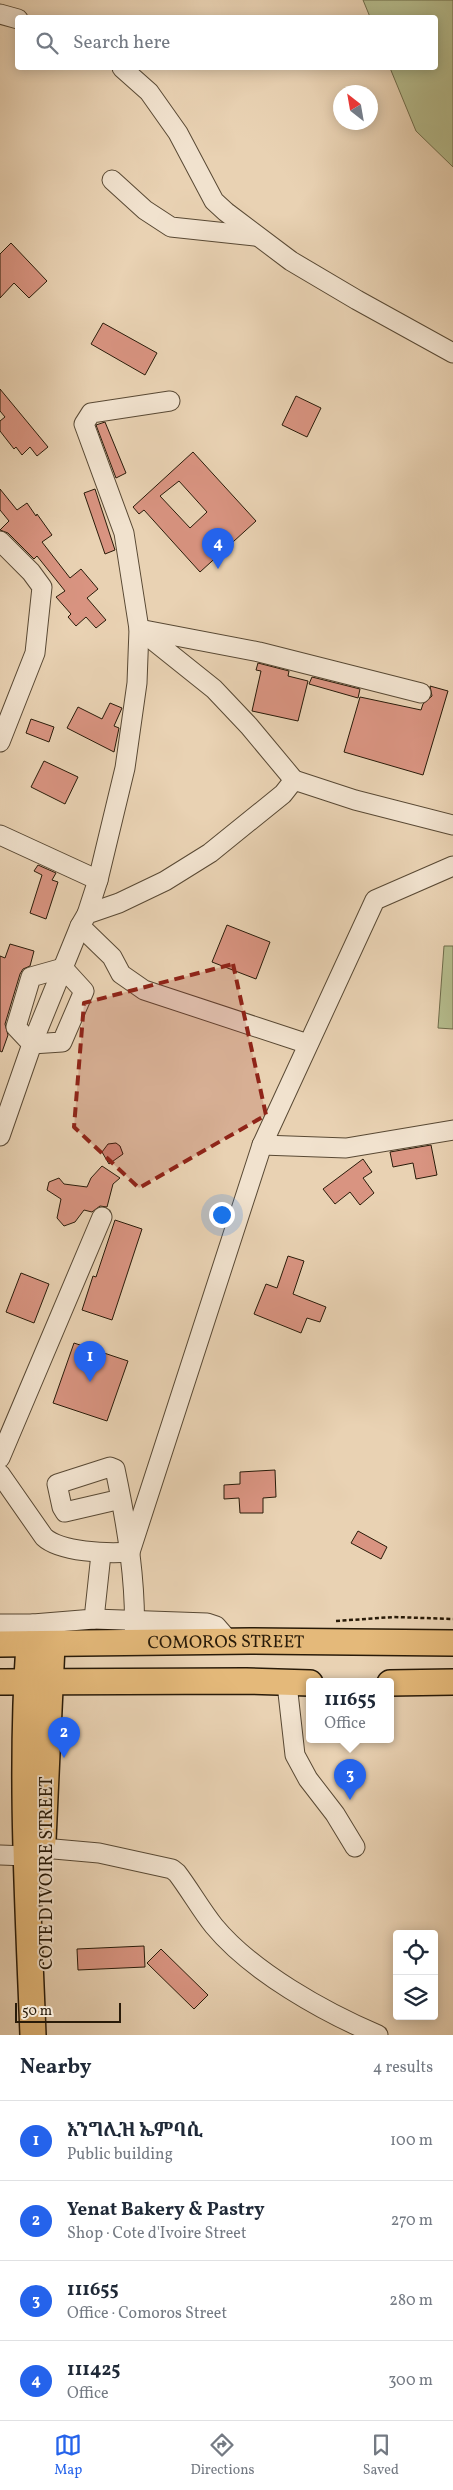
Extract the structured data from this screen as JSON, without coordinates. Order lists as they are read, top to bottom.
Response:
{
  "streets": {
    "main road": ["COMOROS STREET", "COTE D'IVOIRE STREET"]
  },
  "crossings": [
    ["COMOROS STREET", "COTE D'IVOIRE STREET"]
  ],
  "scale_bar": "50 m",
  "north": "top left",
  "page": {
    "search": "Search here",
    "pins": [
      "4",
      "1",
      "2",
      "3"
    ],
    "popup": ["111655", "Office"],
    "scale": "50 m",
    "heading": ["Nearby", "4 results"],
    "list": [
      {
        "mark": "1",
        "name": "እንግሊዝ ኤምባሲ",
        "note": "Public building",
        "value": "100 m"
      },
      {
        "mark": "2",
        "name": "Yenat Bakery & Pastry",
        "note": "Shop · Cote d'Ivoire Street",
        "value": "270 m"
      },
      {
        "mark": "3",
        "name": "111655",
        "note": "Office · Comoros Street",
        "value": "280 m"
      },
      {
        "mark": "4",
        "name": "111425",
        "note": "Office",
        "value": "300 m"
      }
    ],
    "nav": ["Map", "Directions", "Saved"]
  }
}
